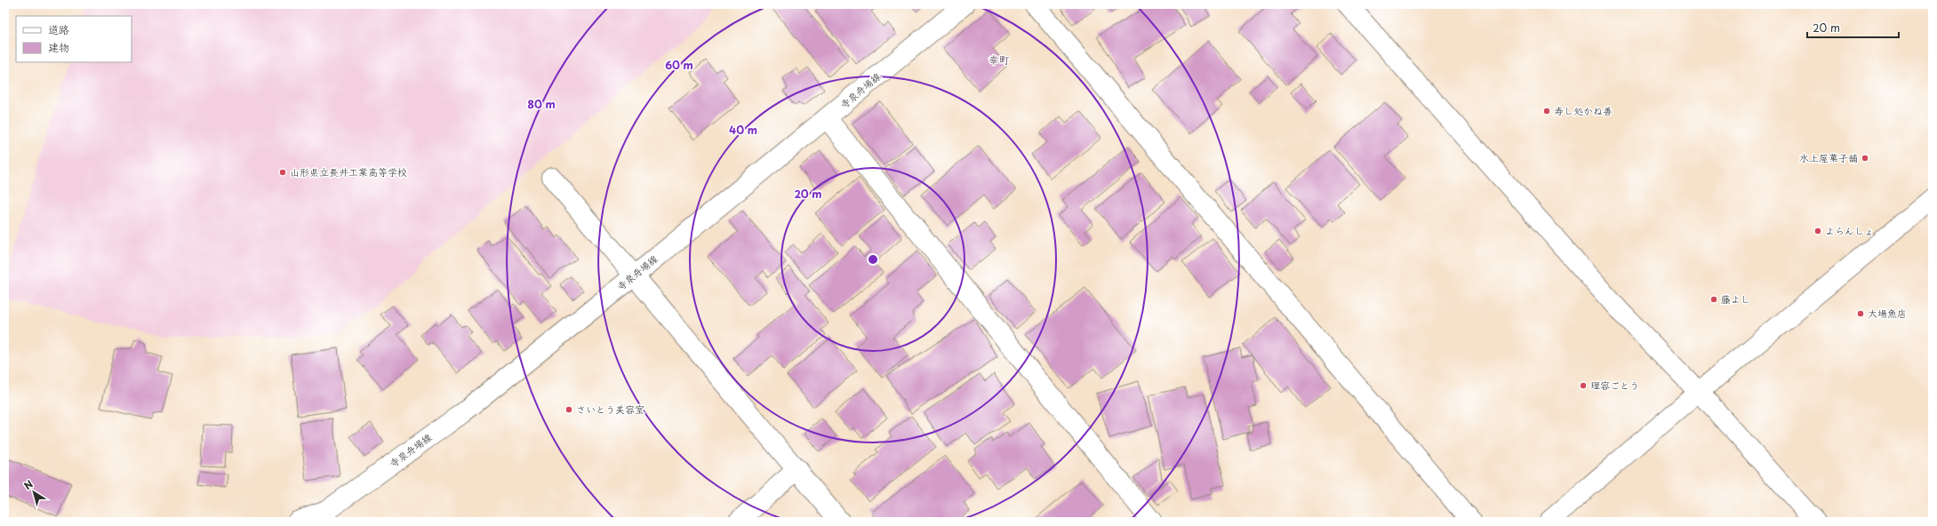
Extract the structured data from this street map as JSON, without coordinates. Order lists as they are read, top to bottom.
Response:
{
  "streets": {
    "street": ["寺泉舟場線"]
  },
  "districts": ["幸町"],
  "places": [
    "寿し処かね善",
    "水上屋菓子舗",
    "山形県立長井工業高等学校",
    "よらんしょ",
    "藤よし",
    "大場魚店",
    "理容ごとう",
    "さいとう美容室"
  ],
  "legend": ["道路", "建物"],
  "scale_bar": "20 m",
  "north": "top left",
  "rings": [
    "60 m",
    "80 m",
    "40 m",
    "20 m"
  ]
}
